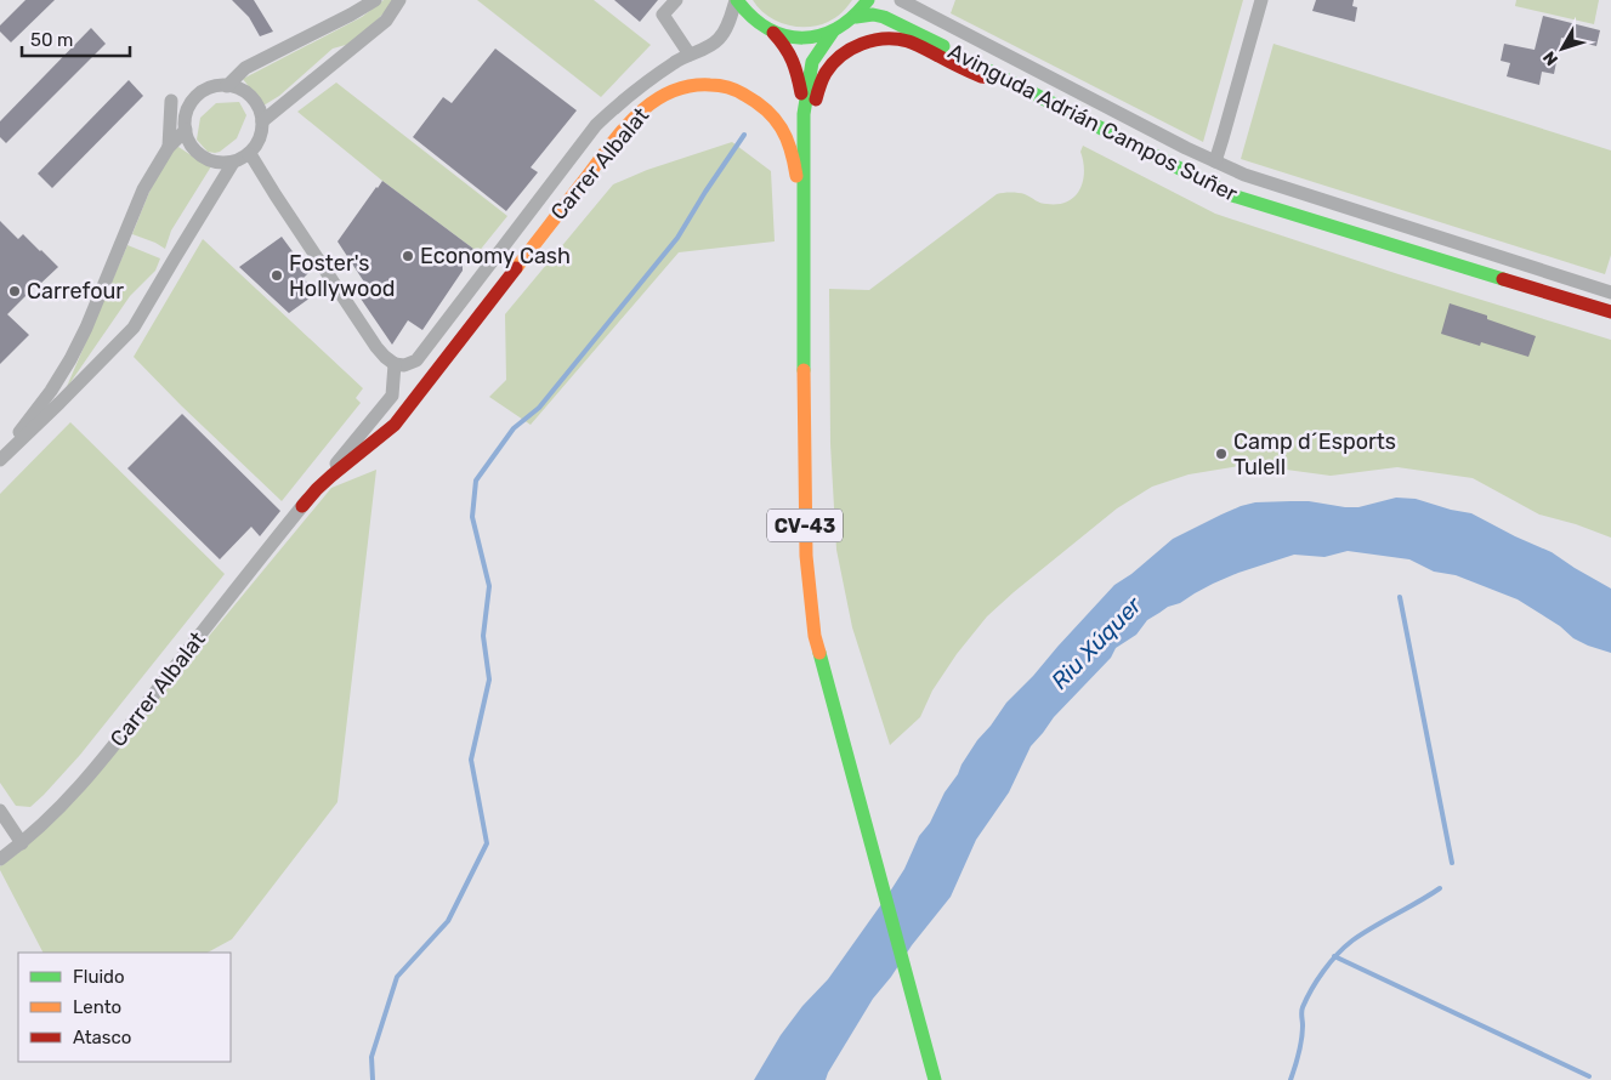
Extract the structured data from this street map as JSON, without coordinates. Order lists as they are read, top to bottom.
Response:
{
  "streets": {
    "main road": ["Avinguda Adrián Campos Suñer", "Carrer Albalat", "CV-43"]
  },
  "crossings": [
    ["Avinguda Adrián Campos Suñer", "CV-43"],
    ["Carrer Albalat", "CV-43"]
  ],
  "water": ["Riu Xúquer"],
  "places": [
    "Economy Cash",
    "Foster's Hollywood",
    "Carrefour",
    "Camp d´Esports Tulell"
  ],
  "legend": ["Fluido", "Lento", "Atasco"],
  "scale_bar": "50 m",
  "north": "bottom left"
}
